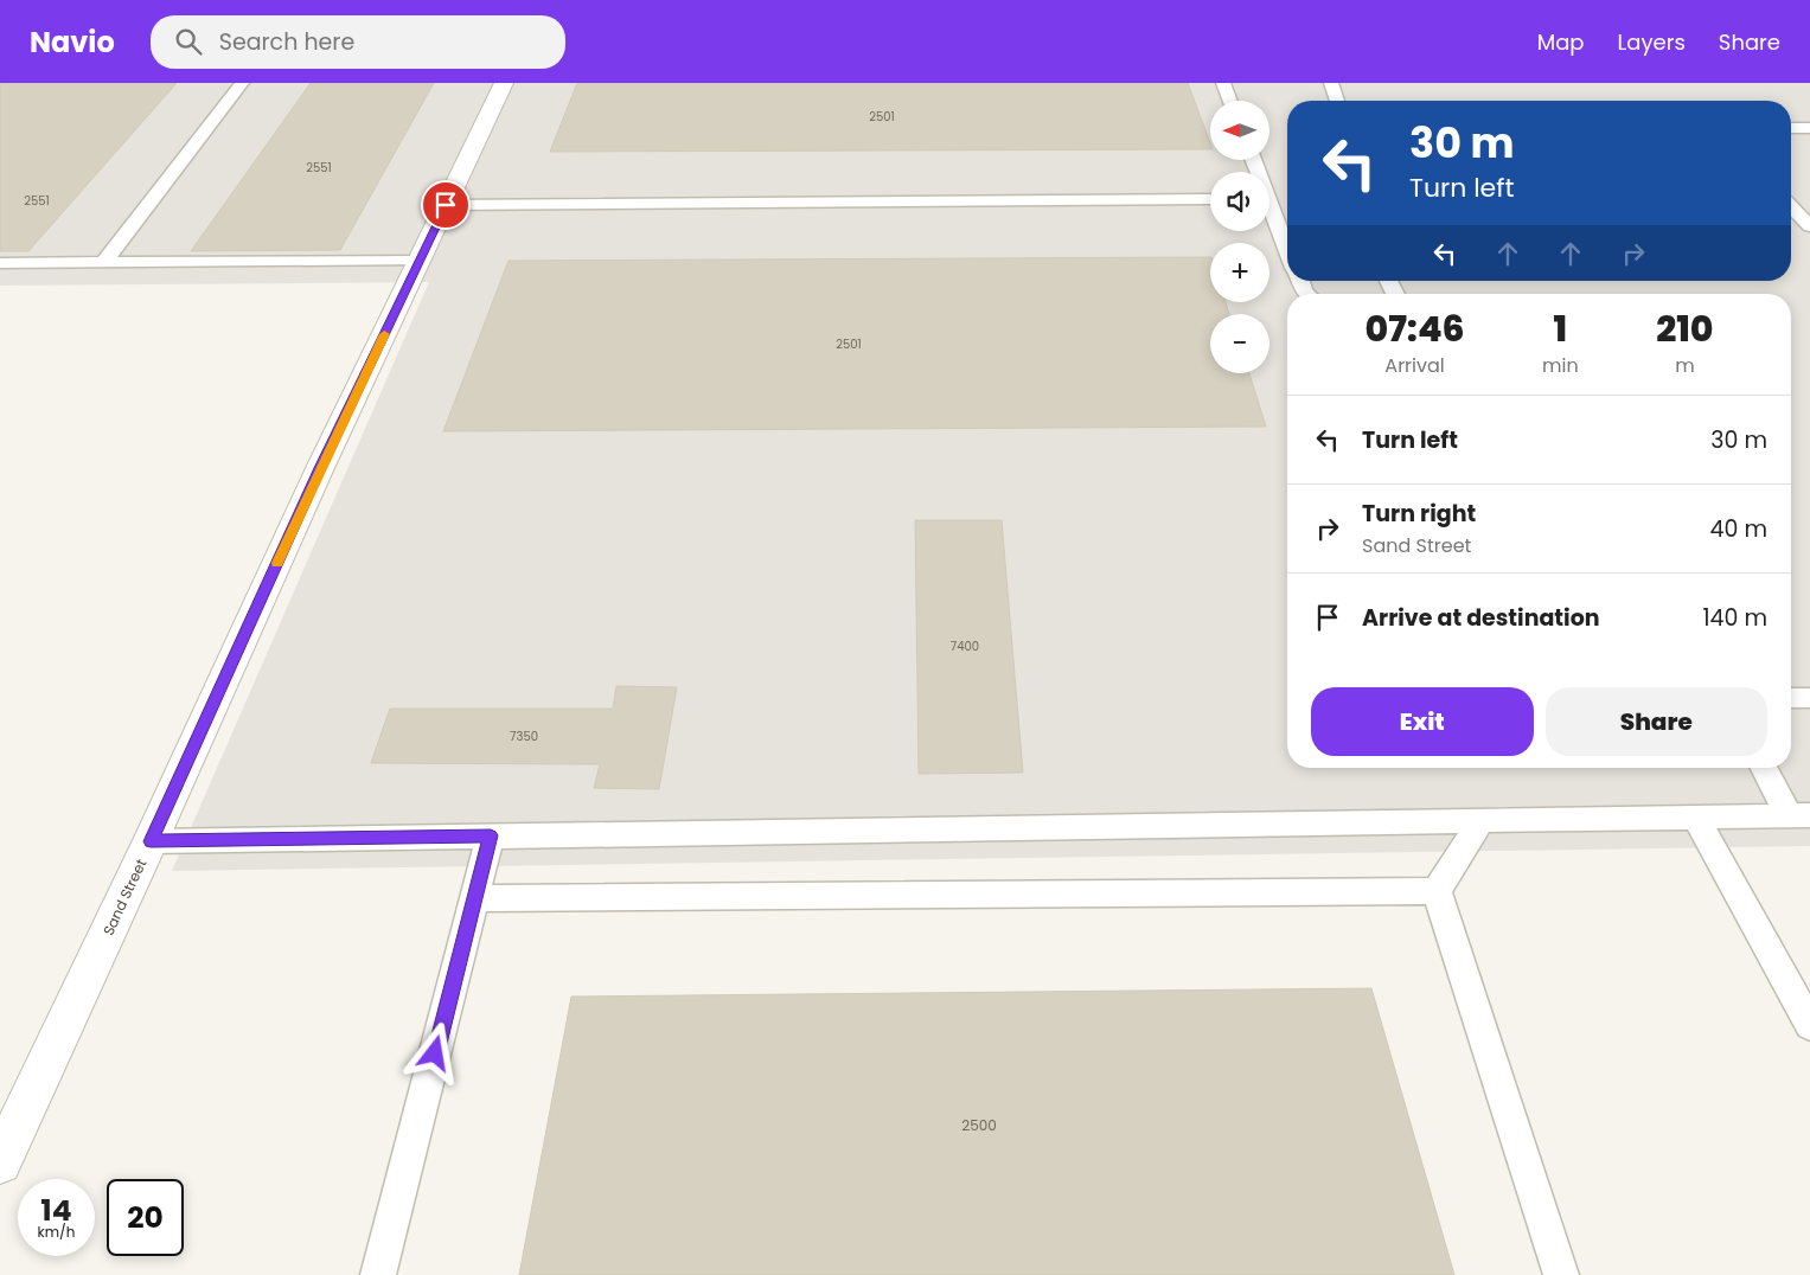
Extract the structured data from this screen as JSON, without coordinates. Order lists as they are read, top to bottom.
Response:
{
  "streets": {
    "street": ["Sand Street"]
  },
  "house_numbers": [
    "2501",
    "2551",
    "2551",
    "2501",
    "7400",
    "7350",
    "2500"
  ],
  "north": "left",
  "page": {
    "header": "Navio",
    "search": "Search here",
    "nav": ["Map", "Layers", "Share"],
    "map_buttons": ["+", "−"],
    "turn": ["30 m", "Turn left"],
    "eta": [
      "07:46",
      "Arrival",
      "1",
      "min",
      "210",
      "m"
    ],
    "list": [
      {
        "name": "Turn left",
        "value": "30 m"
      },
      {
        "name": "Turn right",
        "note": "Sand Street",
        "value": "40 m"
      },
      {
        "name": "Arrive at destination",
        "value": "140 m"
      }
    ],
    "buttons": ["Exit", "Share"],
    "speed": "14 km/h",
    "limit": "20"
  }
}
